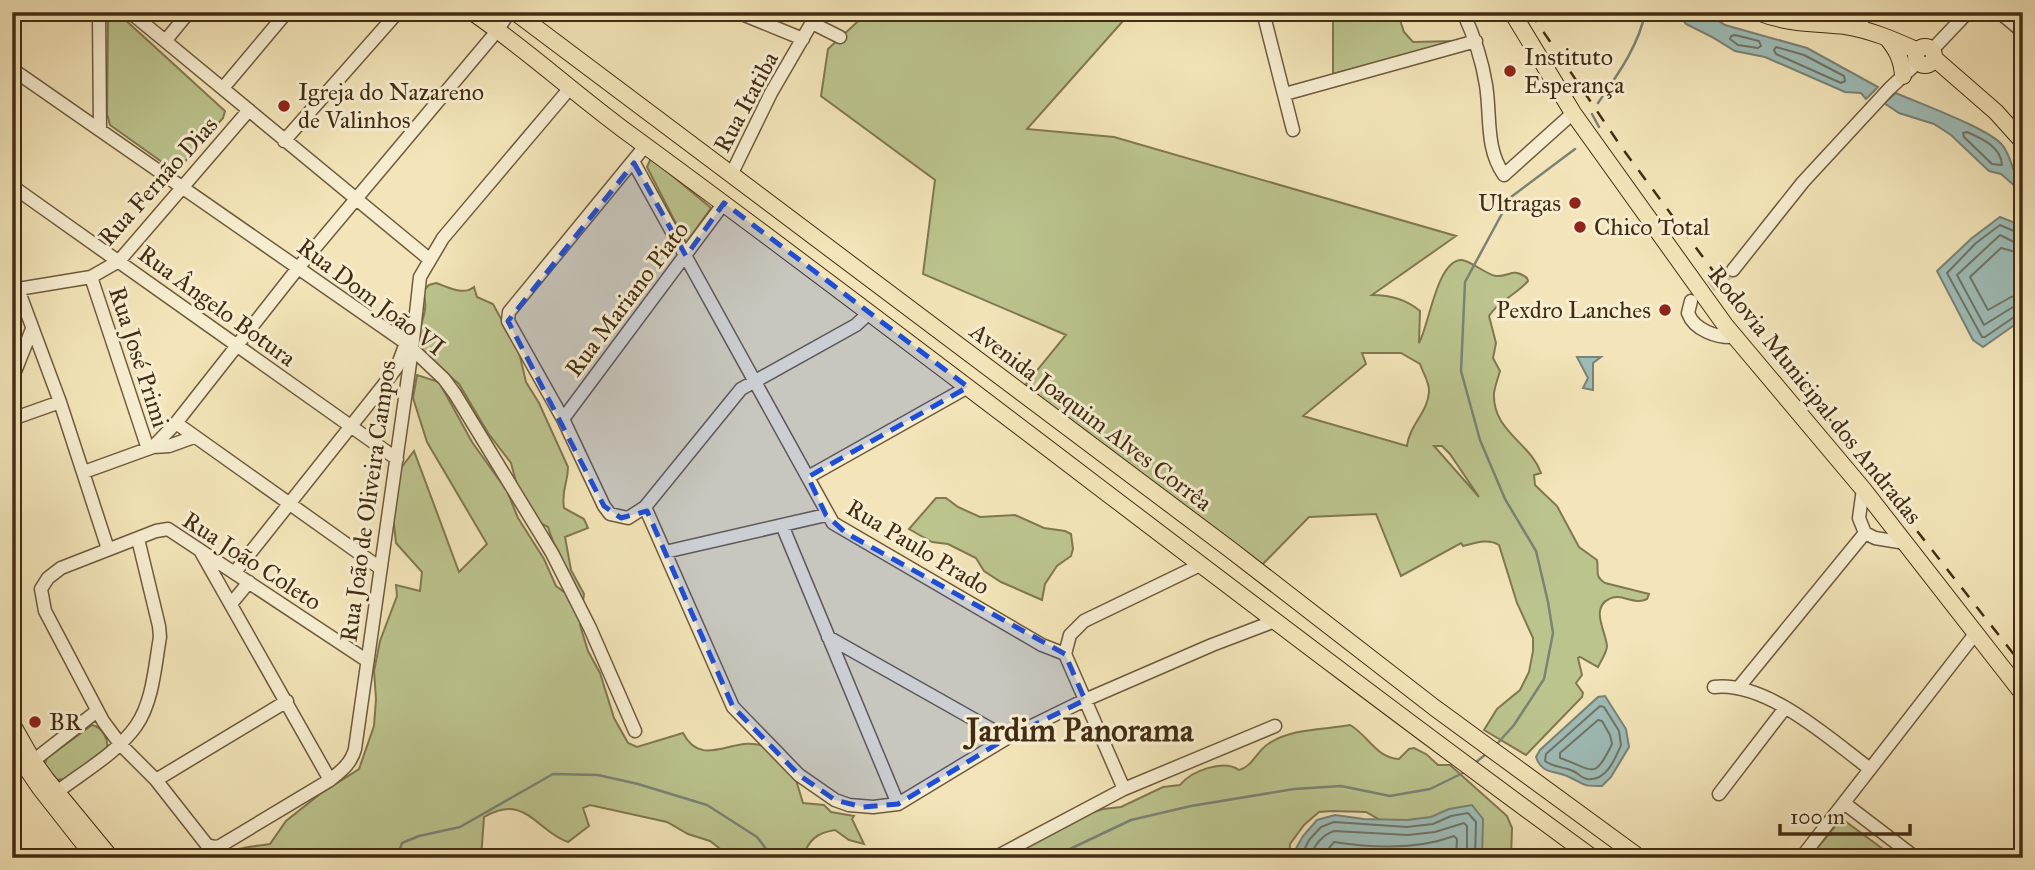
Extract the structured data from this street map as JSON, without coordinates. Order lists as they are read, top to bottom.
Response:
{
  "streets": {
    "main road": ["Rodovia Municipal dos Andradas", "Avenida Joaquim Alves Corrêa"],
    "street": [
      "Rua Itatiba",
      "Rua Fernão Dias",
      "Rua Dom João VI",
      "Rua Mariano Piato",
      "Rua Ângelo Botura",
      "Rua José Primi",
      "Rua João de Oliveira Campos",
      "Rua Paulo Prado",
      "Rua João Coleto"
    ]
  },
  "crossings": [
    ["Rua Itatiba", "Avenida Joaquim Alves Corrêa"],
    ["Rua Fernão Dias", "Rua Dom João VI"],
    ["Rua Fernão Dias", "Rua Ângelo Botura"],
    ["Rua Fernão Dias", "Rua José Primi"],
    ["Rua Dom João VI", "Rua João de Oliveira Campos"],
    ["Rua Mariano Piato", "Avenida Joaquim Alves Corrêa"],
    ["Rua Mariano Piato", "Rua Paulo Prado"],
    ["Rua Ângelo Botura", "Rua João de Oliveira Campos"],
    ["Avenida Joaquim Alves Corrêa", "Rua João de Oliveira Campos"],
    ["Rua João de Oliveira Campos", "Rua João Coleto"]
  ],
  "districts": ["Jardim Panorama"],
  "places": [
    "Instituto Esperança",
    "Igreja do Nazareno de Valinhos",
    "Ultragas",
    "Chico Total",
    "Pexdro Lanches",
    "BR"
  ],
  "scale_bar": "100 m"
}
